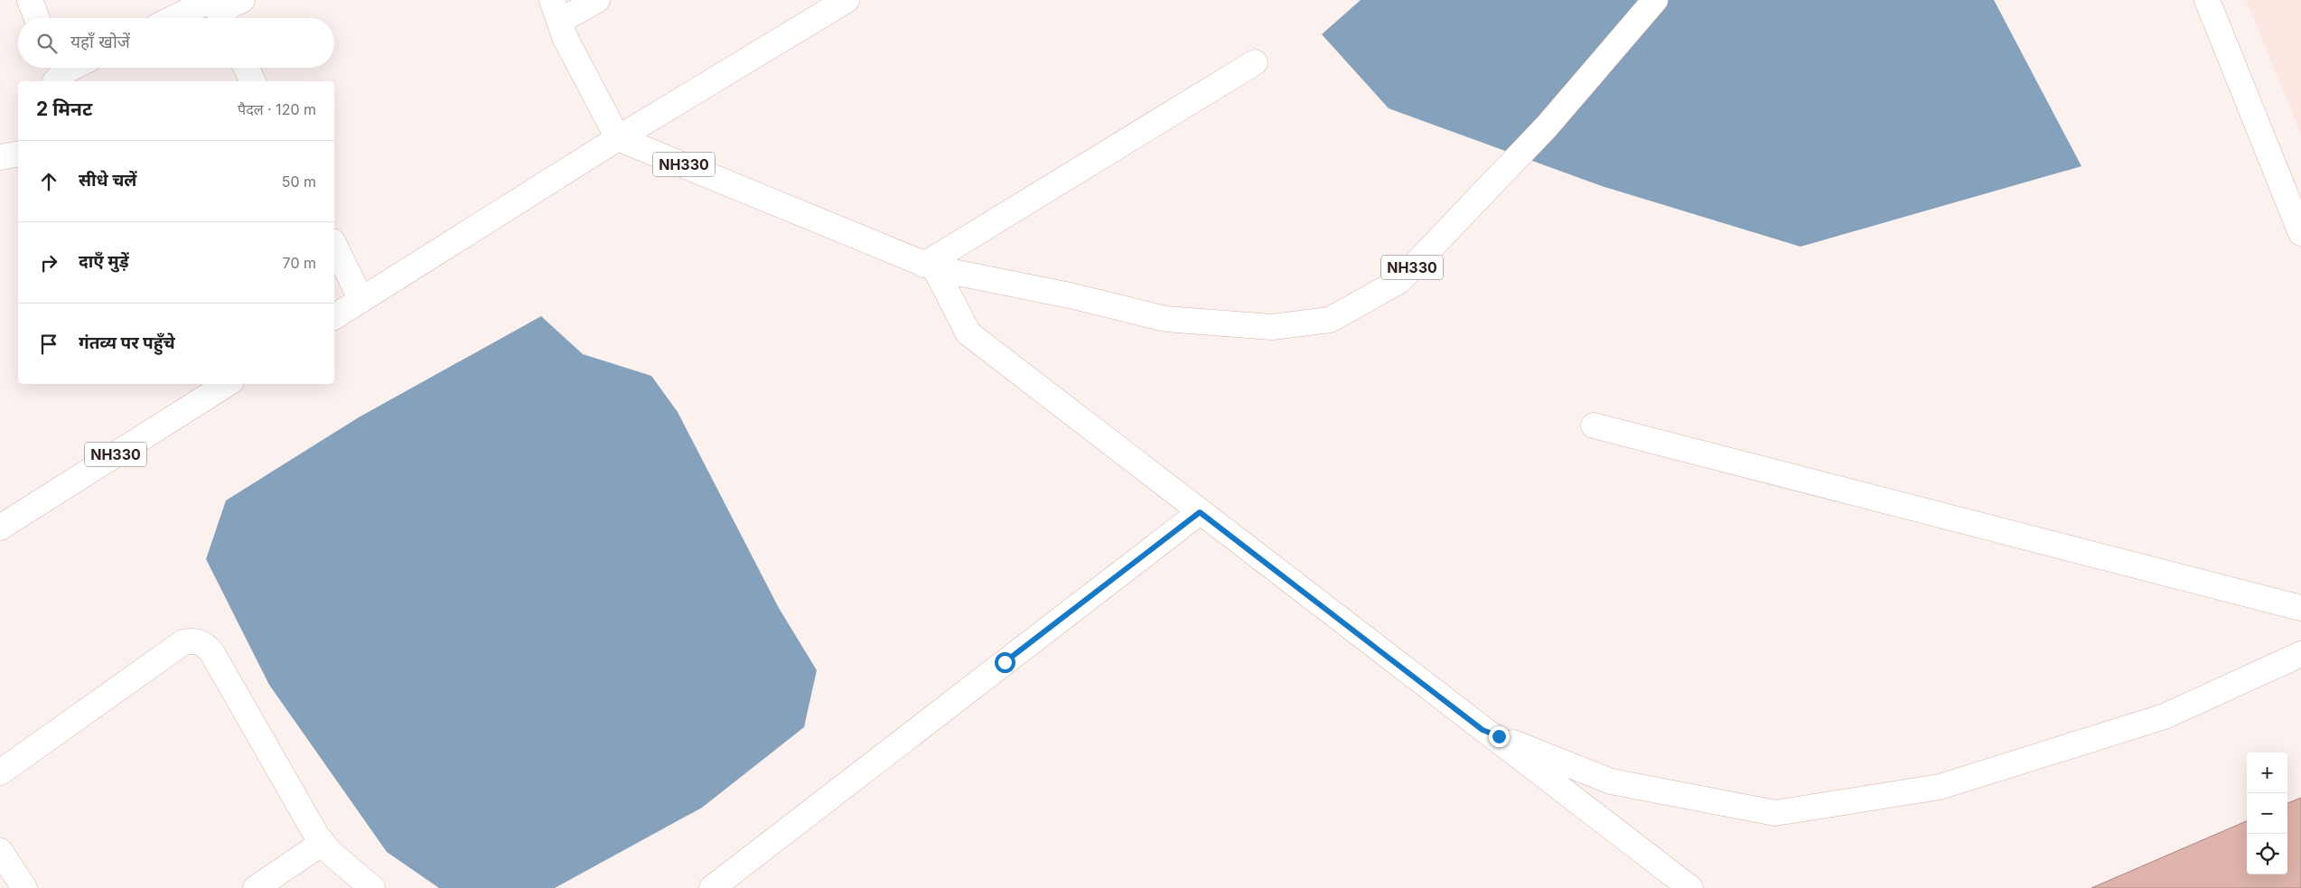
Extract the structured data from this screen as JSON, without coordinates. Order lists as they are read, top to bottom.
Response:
{
  "streets": {
    "main road": ["NH330"]
  },
  "page": {
    "search": "यहाँ खोजें",
    "heading": ["2 मिनट", "पैदल · 120 m"],
    "list": [
      ["सीधे चलें", "50 m"],
      ["दाएँ मुड़ें", "70 m"],
      "गंतव्य पर पहुँचे"
    ],
    "map_buttons": ["+", "−"]
  }
}
